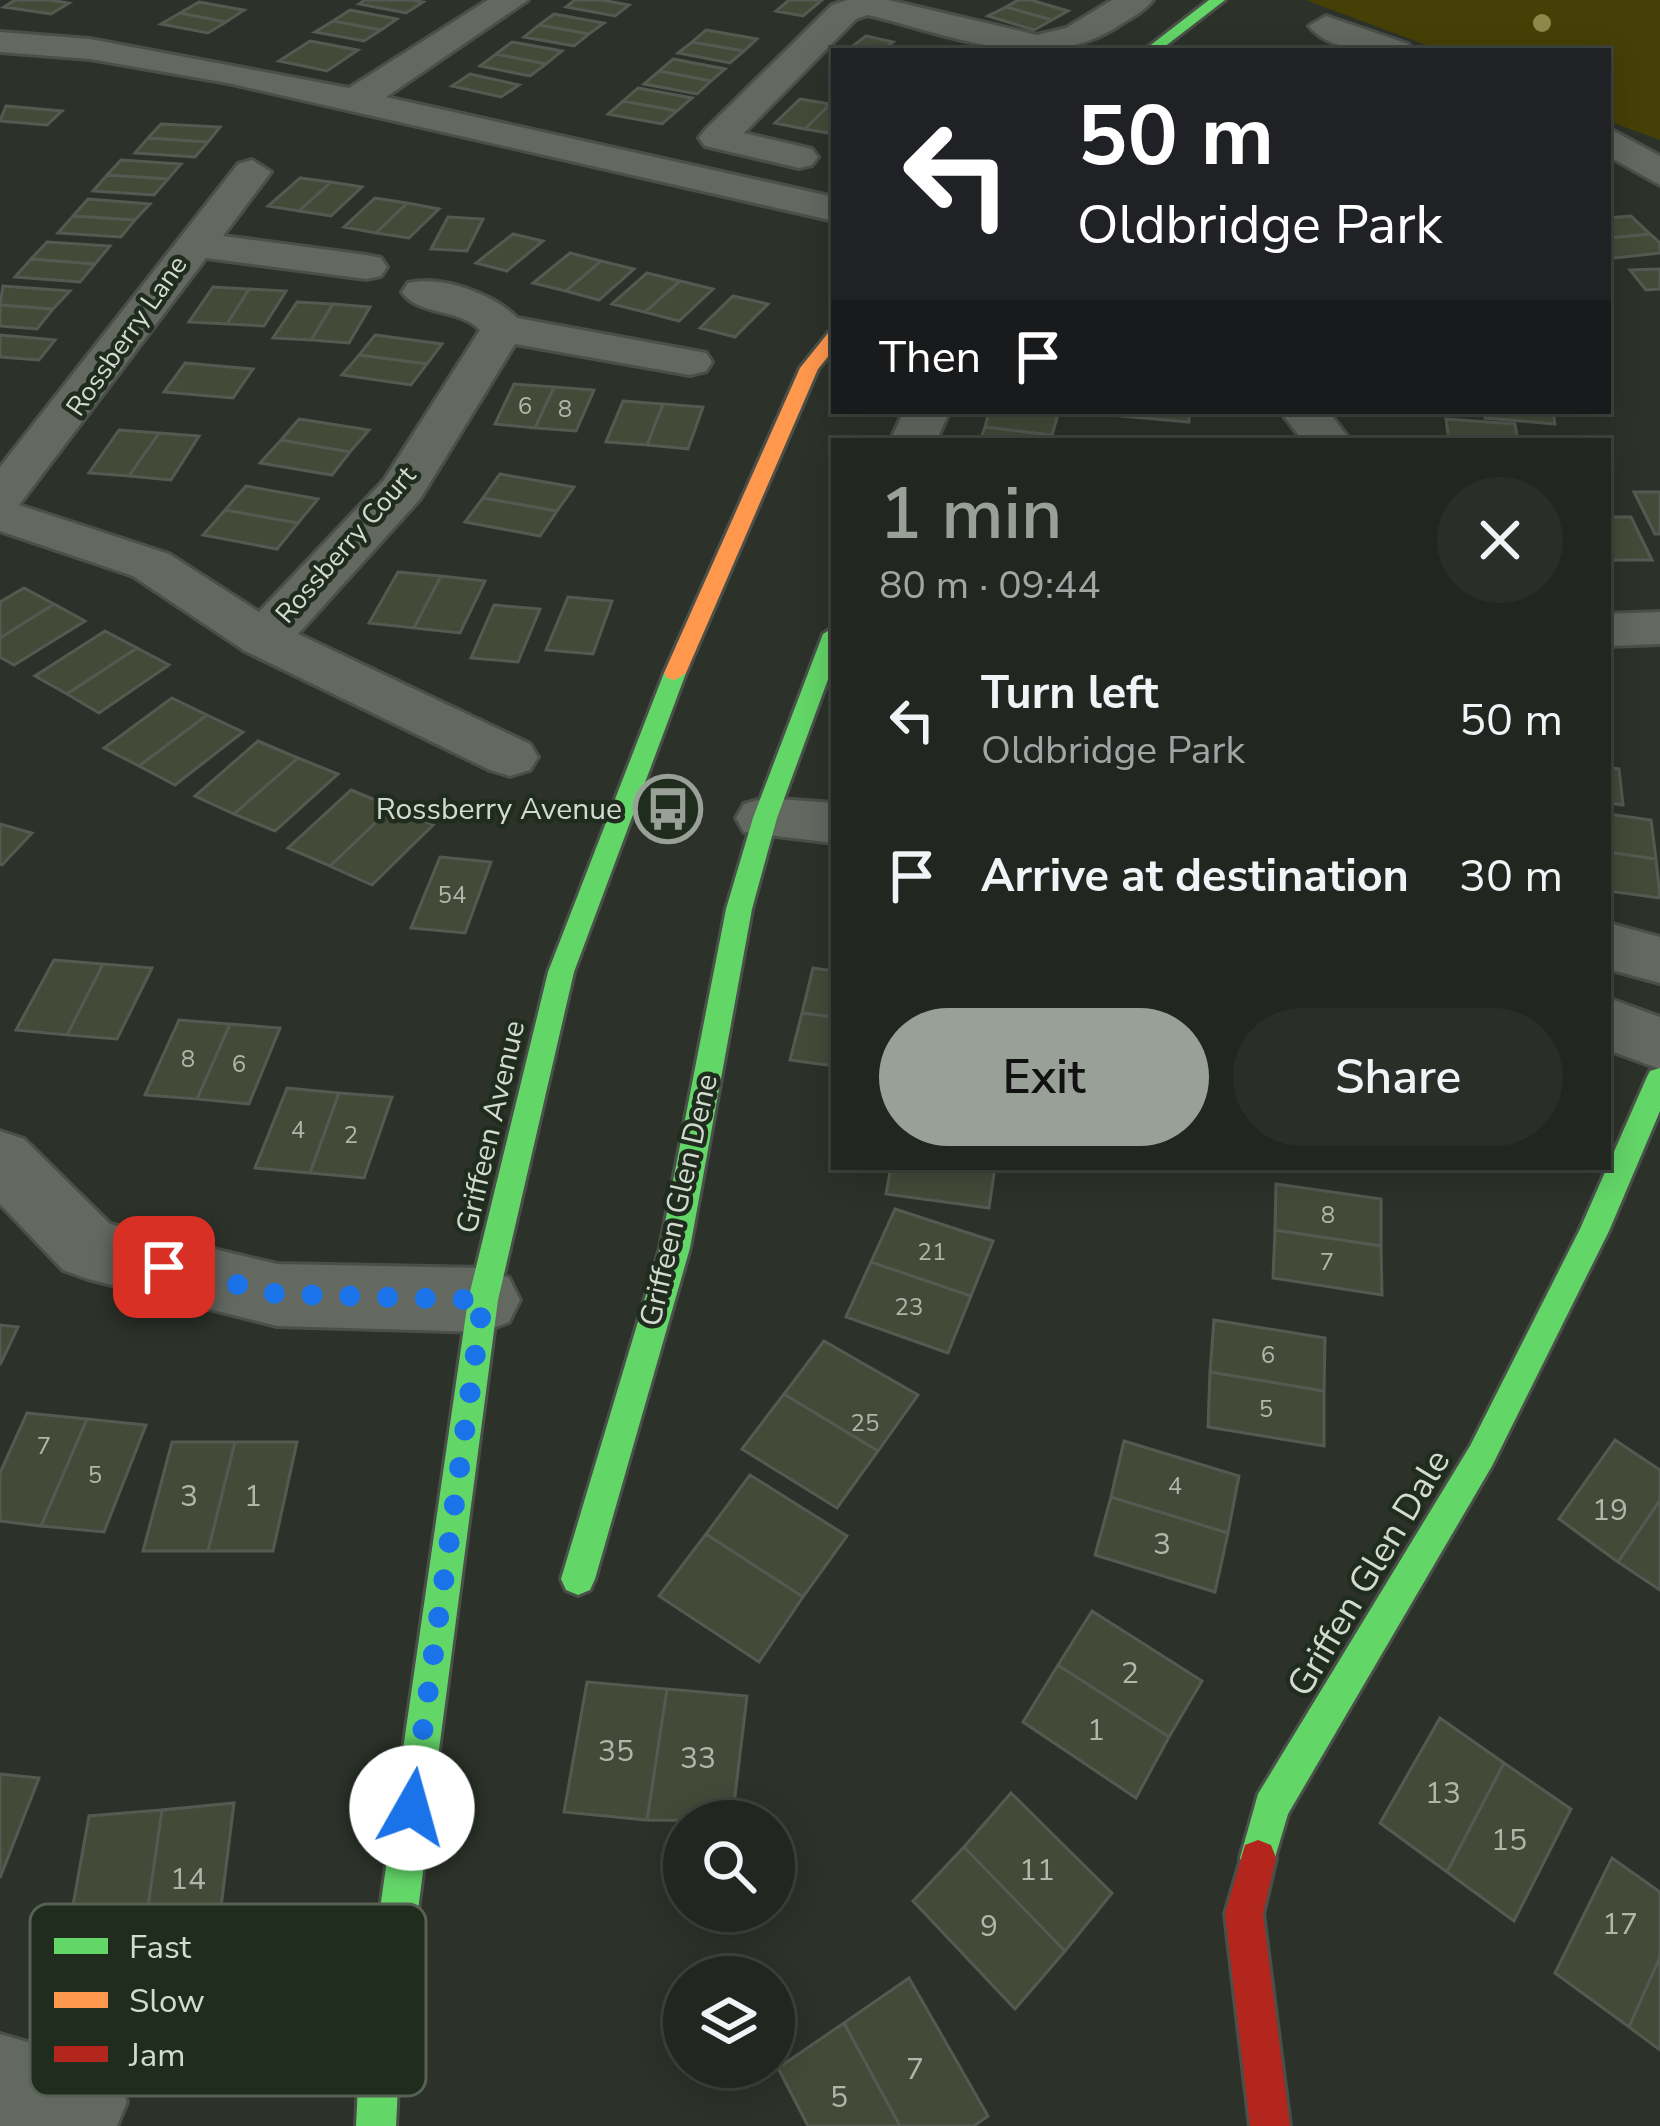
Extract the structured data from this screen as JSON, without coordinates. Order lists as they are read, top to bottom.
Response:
{
  "streets": {
    "street": [
      "Rossberry Lane",
      "Rossberry Court",
      "Griffeen Avenue",
      "Griffeen Glen Dene",
      "Griffen Glen Dale"
    ]
  },
  "places": {
    "bus stop": ["Rossberry Avenue"]
  },
  "house_numbers": [
    "6",
    "8",
    "54",
    "8",
    "6",
    "4",
    "2",
    "8",
    "21",
    "7",
    "23",
    "6",
    "5",
    "25",
    "7",
    "5",
    "4",
    "3",
    "1",
    "19",
    "3",
    "2",
    "1",
    "35",
    "33",
    "13",
    "15",
    "11",
    "14",
    "17",
    "9",
    "7",
    "5"
  ],
  "legend": ["Fast", "Slow", "Jam"],
  "page": {
    "turn": ["50 m", "Oldbridge Park"],
    "then": "Then",
    "heading": ["1 min", "80 m · 09:44"],
    "list": [
      {
        "name": "Turn left",
        "note": "Oldbridge Park",
        "value": "50 m"
      },
      {
        "name": "Arrive at destination",
        "value": "30 m"
      }
    ],
    "buttons": ["Exit", "Share"]
  }
}
